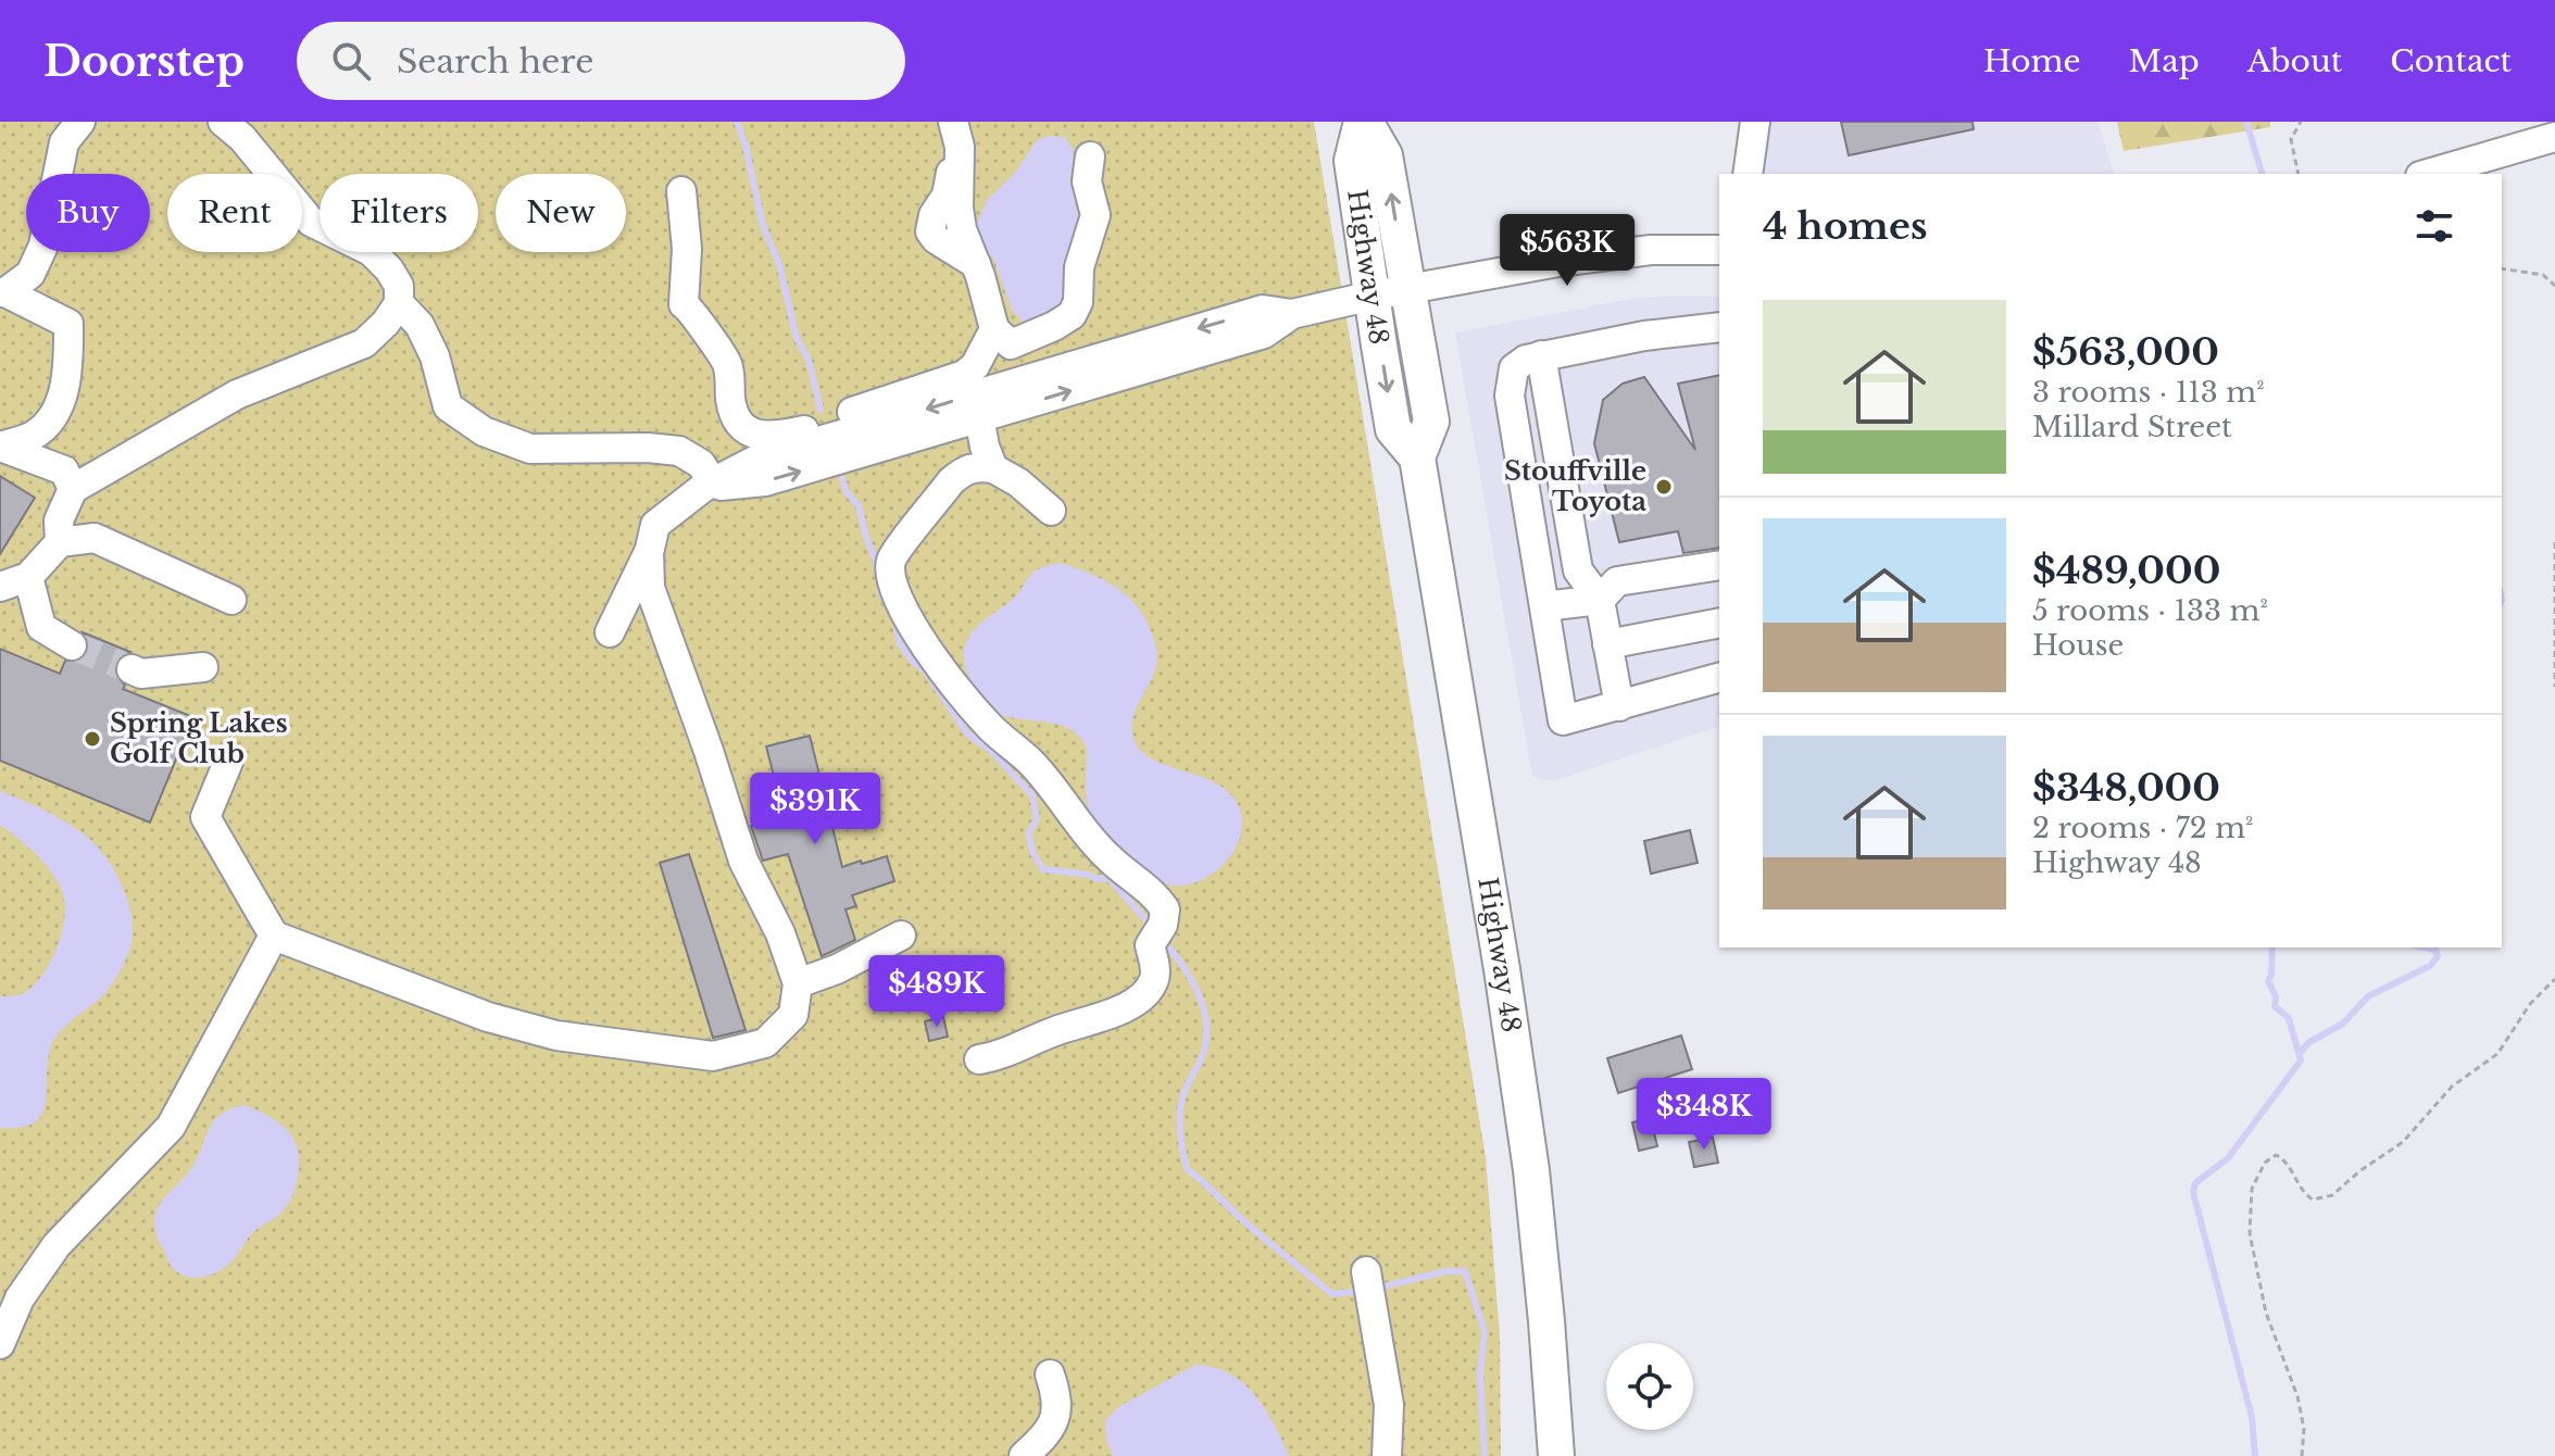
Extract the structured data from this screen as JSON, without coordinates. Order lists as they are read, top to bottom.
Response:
{
  "streets": {
    "main road": ["Highway 48"]
  },
  "places": ["Stouffville Toyota", "Spring Lakes Golf Club"],
  "page": {
    "header": "Doorstep",
    "search": "Search here",
    "nav": [
      "Home",
      "Map",
      "About",
      "Contact"
    ],
    "chip": [
      "Buy",
      "Rent",
      "Filters",
      "New"
    ],
    "heading": "4 homes",
    "price": [
      "$563K",
      "$391K",
      "$489K",
      "$348K"
    ],
    "list": [
      {
        "name": "$563,000",
        "note": "3 rooms · 113 m² · Millard Street"
      },
      {
        "name": "$489,000",
        "note": "5 rooms · 133 m² · House"
      },
      {
        "name": "$348,000",
        "note": "2 rooms · 72 m² · Highway 48"
      }
    ]
  }
}
